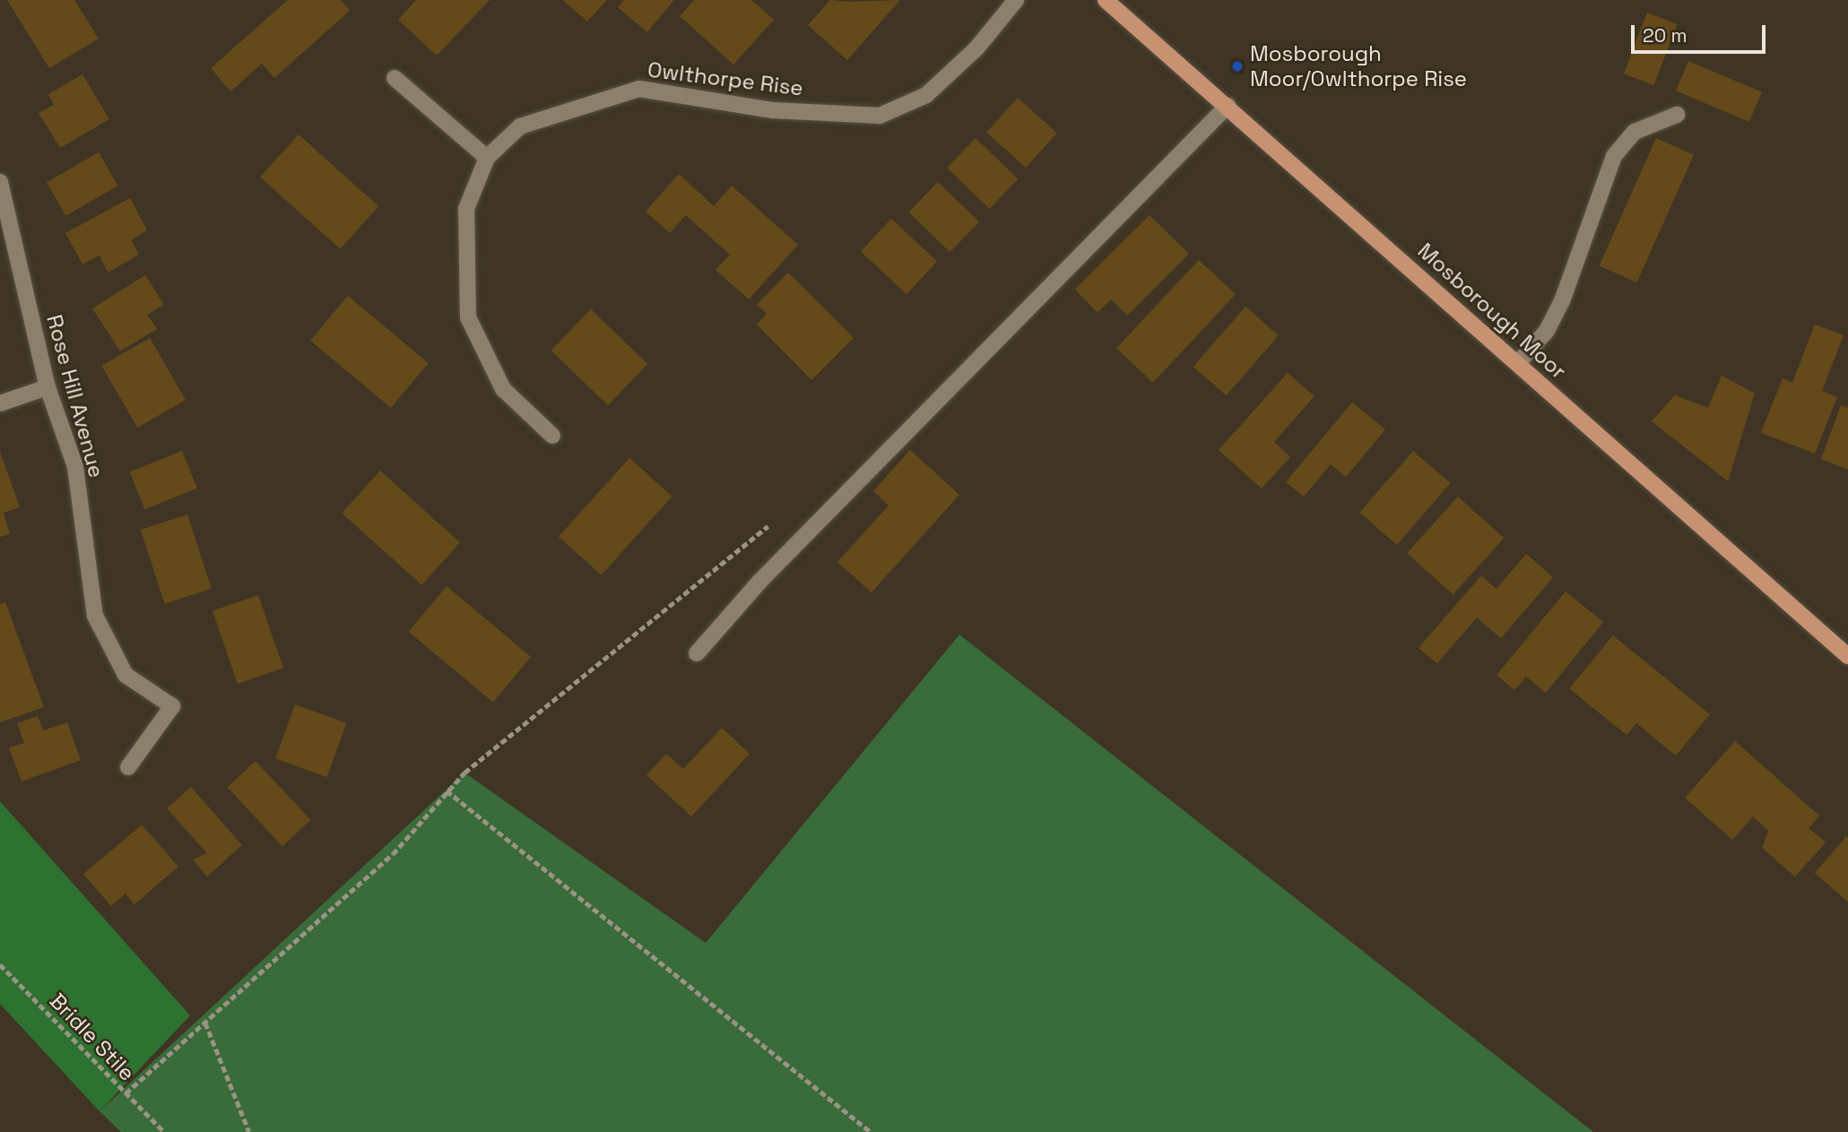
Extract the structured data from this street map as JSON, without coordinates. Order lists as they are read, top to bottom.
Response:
{
  "streets": {
    "main road": ["Mosborough Moor"],
    "street": ["Owlthorpe Rise", "Rose Hill Avenue"],
    "path": ["Bridle Stile"]
  },
  "places": ["Mosborough Moor/Owlthorpe Rise"],
  "scale_bar": "20 m"
}
